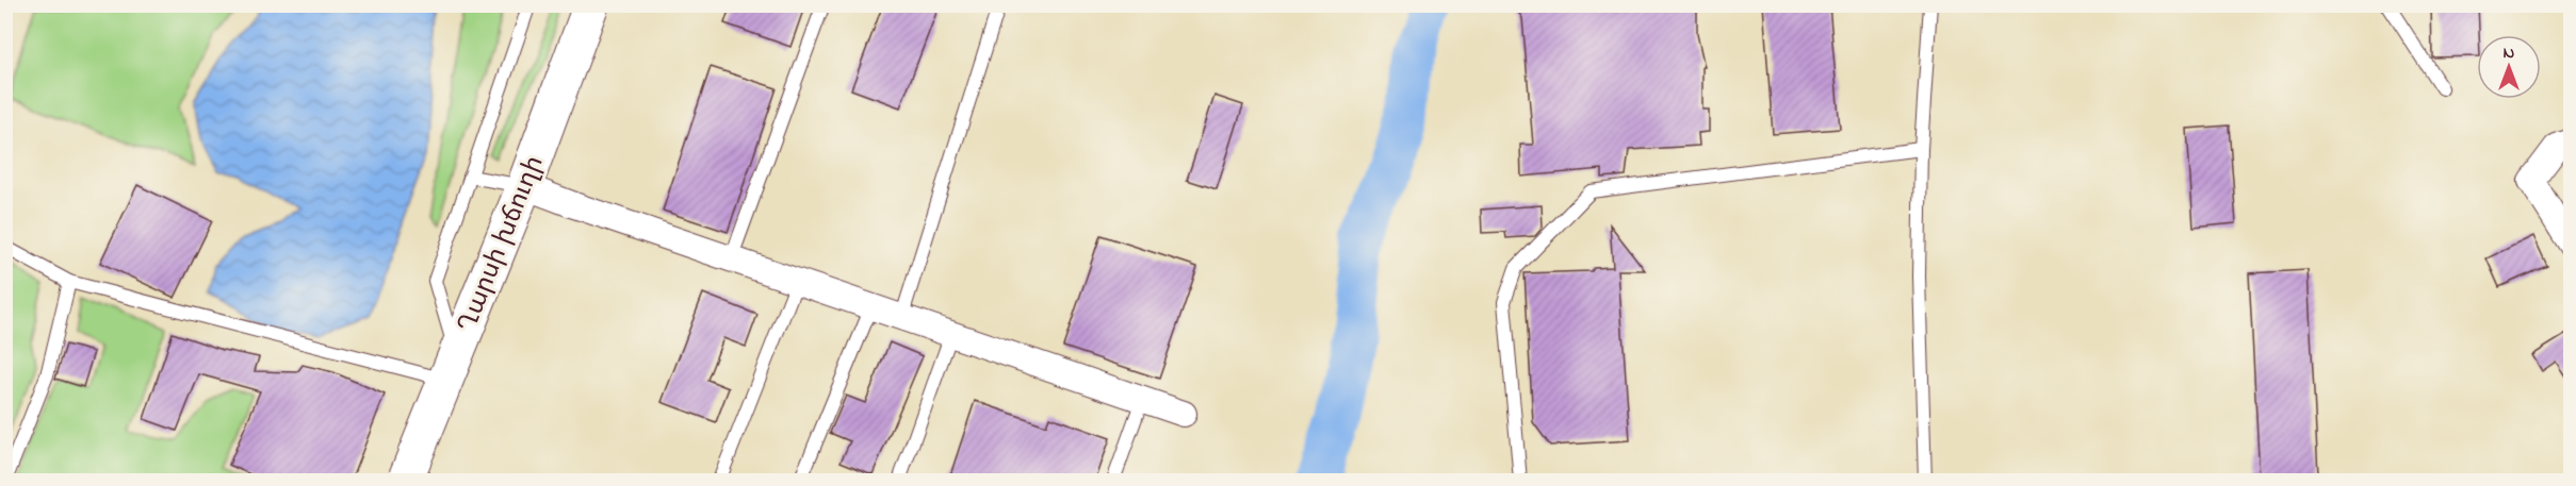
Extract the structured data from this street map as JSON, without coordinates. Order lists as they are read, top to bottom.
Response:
{
  "streets": {
    "main road": ["Ղարսի խճուղի"]
  },
  "north": "top"
}
